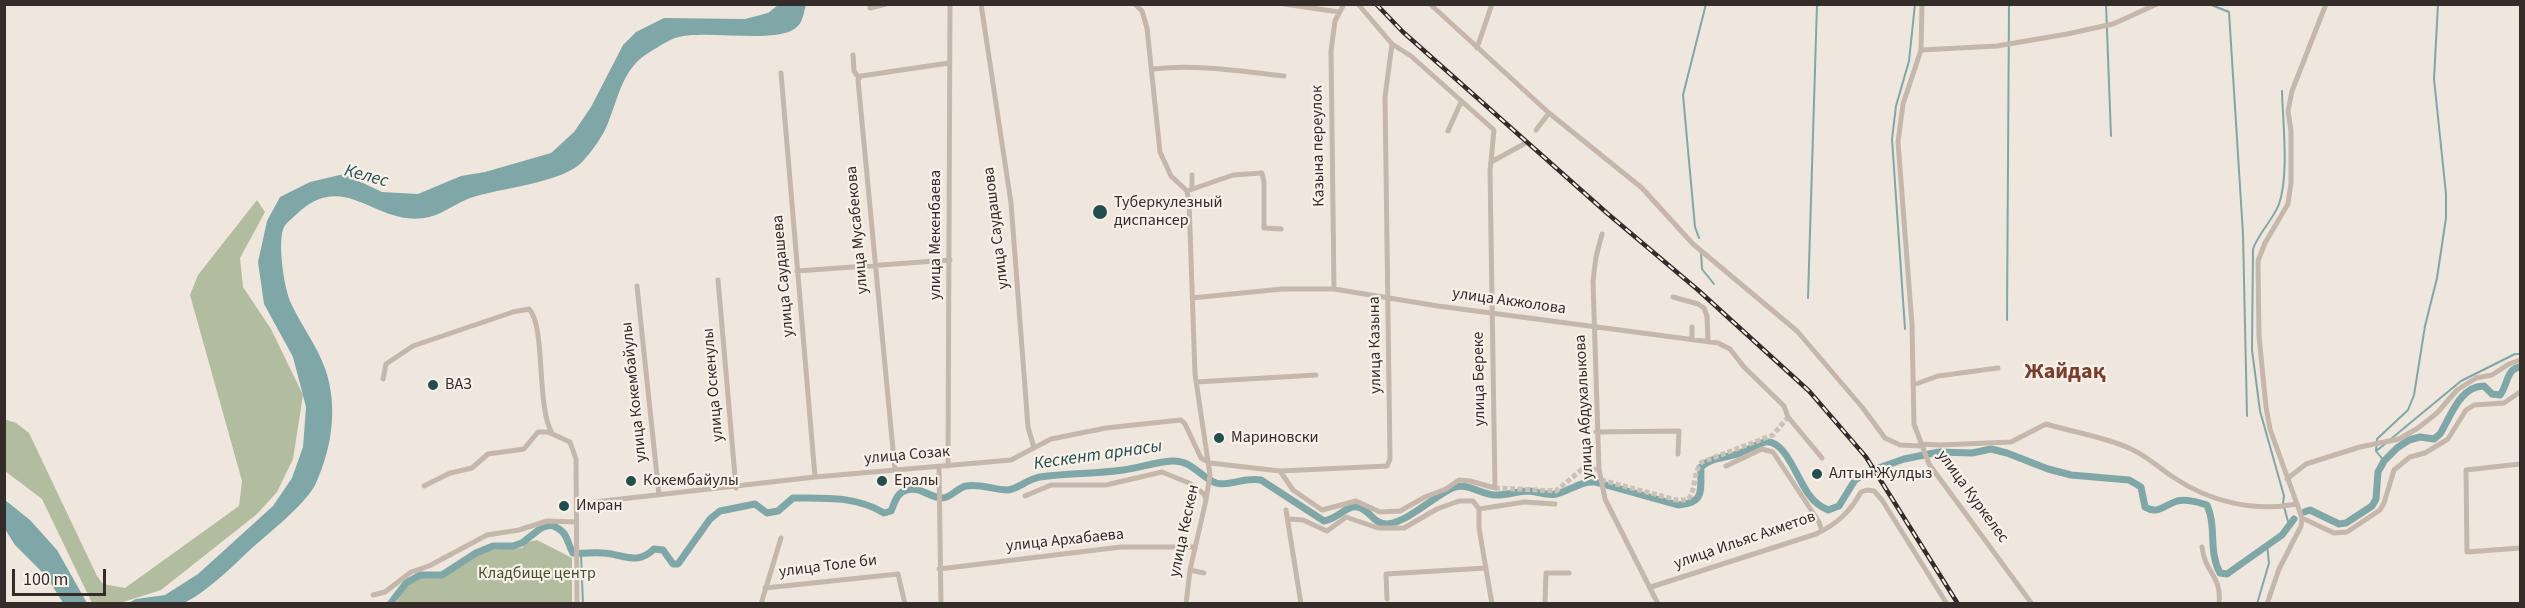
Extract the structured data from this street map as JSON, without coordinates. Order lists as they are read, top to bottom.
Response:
{
  "streets": {
    "street": [
      "Казына переулок",
      "улица Саудашова",
      "улица Мусабекова",
      "улица Мекенбаева",
      "улица Саудашева",
      "улица Акжолова",
      "улица Казына",
      "улица Береке",
      "улица Оскенулы",
      "улица Кокембайулы",
      "улица Абдухалыкова",
      "улица Созак",
      "улица Куркелес",
      "улица Кескен",
      "улица Архабаева",
      "улица Ильяс Ахметов",
      "улица Толе би"
    ]
  },
  "crossings": [
    ["Казына переулок", "улица Акжолова"],
    ["улица Саудашова", "улица Созак"],
    ["улица Мусабекова", "улица Созак"],
    ["улица Мекенбаева", "улица Созак"],
    ["улица Саудашева", "улица Созак"],
    ["улица Акжолова", "улица Казына"],
    ["улица Акжолова", "улица Береке"],
    ["улица Акжолова", "улица Абдухалыкова"],
    ["улица Акжолова", "улица Кескен"],
    ["улица Казына", "улица Береке"],
    ["улица Казына", "улица Созак"],
    ["улица Казына", "улица Кескен"],
    ["улица Оскенулы", "улица Созак"],
    ["улица Кокембайулы", "улица Созак"],
    ["улица Абдухалыкова", "улица Ильяс Ахметов"],
    ["улица Созак", "улица Кескен"],
    ["улица Кескен", "улица Архабаева"]
  ],
  "districts": ["Жайдақ"],
  "water": ["Келес", "Кескент арнасы"],
  "parks": ["Кладбище центр"],
  "places": [
    "Туберкулезный диспансер",
    "ВАЗ",
    "Мариновски",
    "Алтын Жулдыз",
    "Кокембайулы",
    "Ералы",
    "Имран"
  ],
  "scale_bar": "100 m"
}
